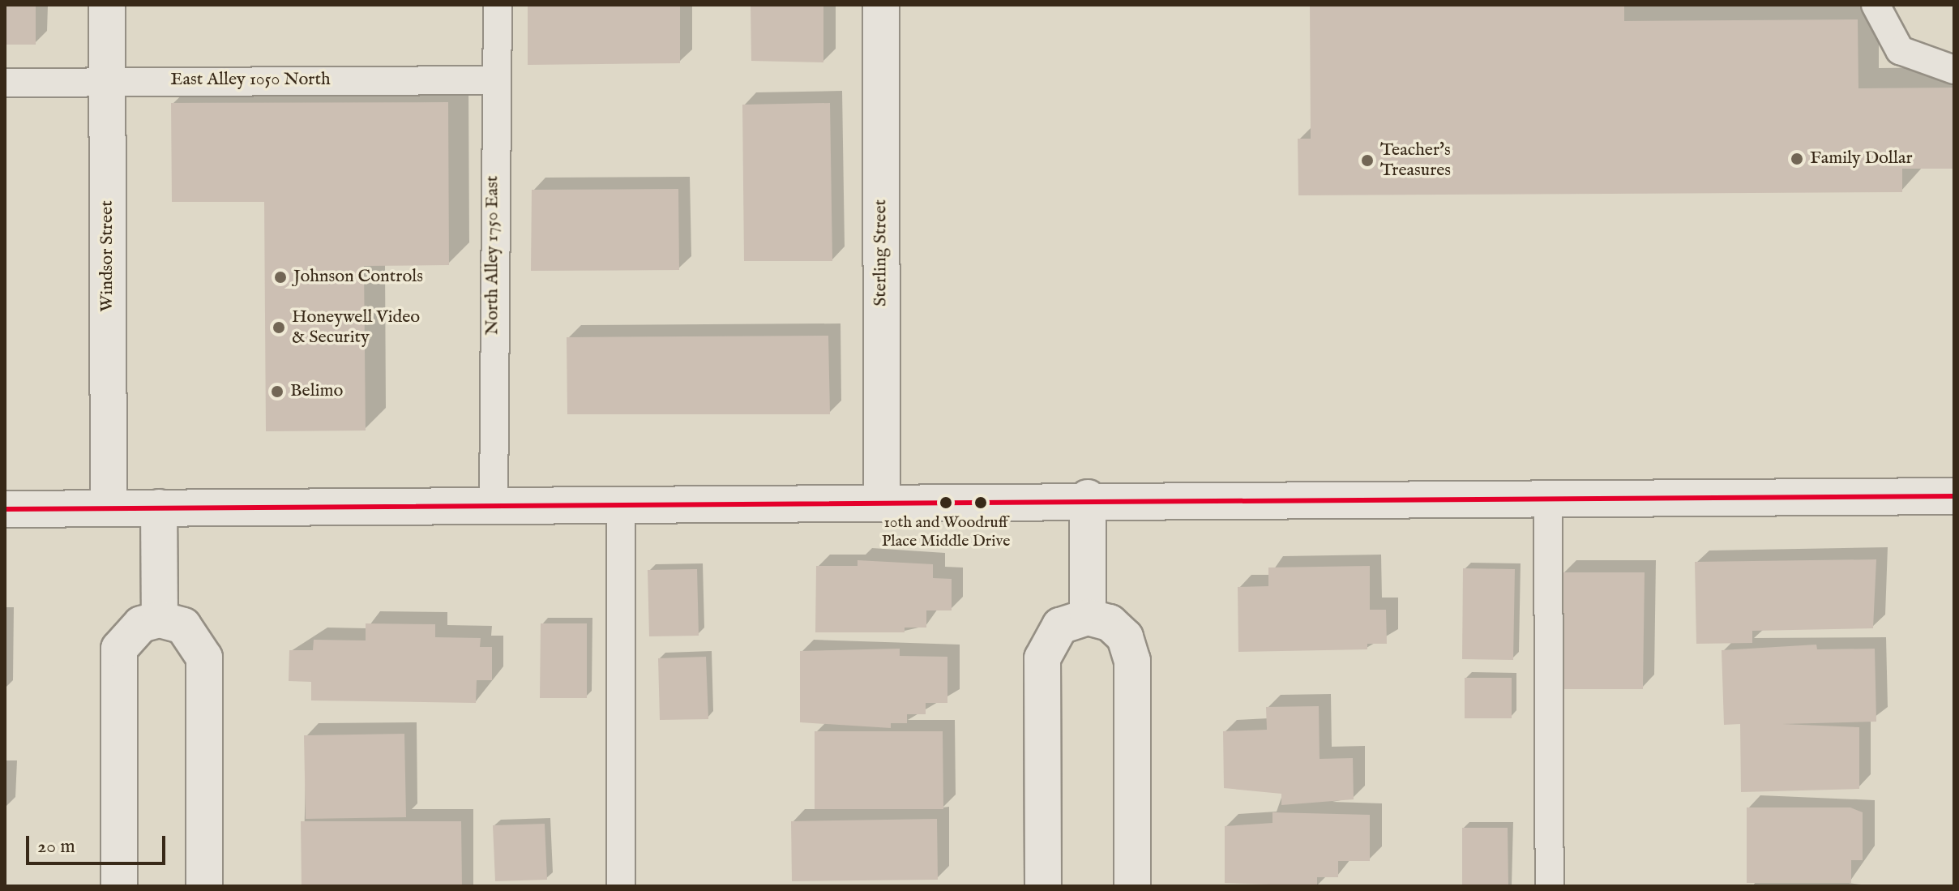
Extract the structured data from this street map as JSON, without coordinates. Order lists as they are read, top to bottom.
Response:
{
  "streets": {
    "street": ["Sterling Street", "Windsor Street"],
    "lane": ["East Alley 1050 North", "North Alley 1750 East"]
  },
  "crossings": [
    ["East Alley 1050 North", "North Alley 1750 East"],
    ["East Alley 1050 North", "Windsor Street"]
  ],
  "places": [
    "Family Dollar",
    "Teacher's Treasures",
    "Johnson Controls",
    "Honeywell Video & Security",
    "Belimo",
    "10th and Woodruff Place Middle Drive"
  ],
  "scale_bar": "20 m"
}
